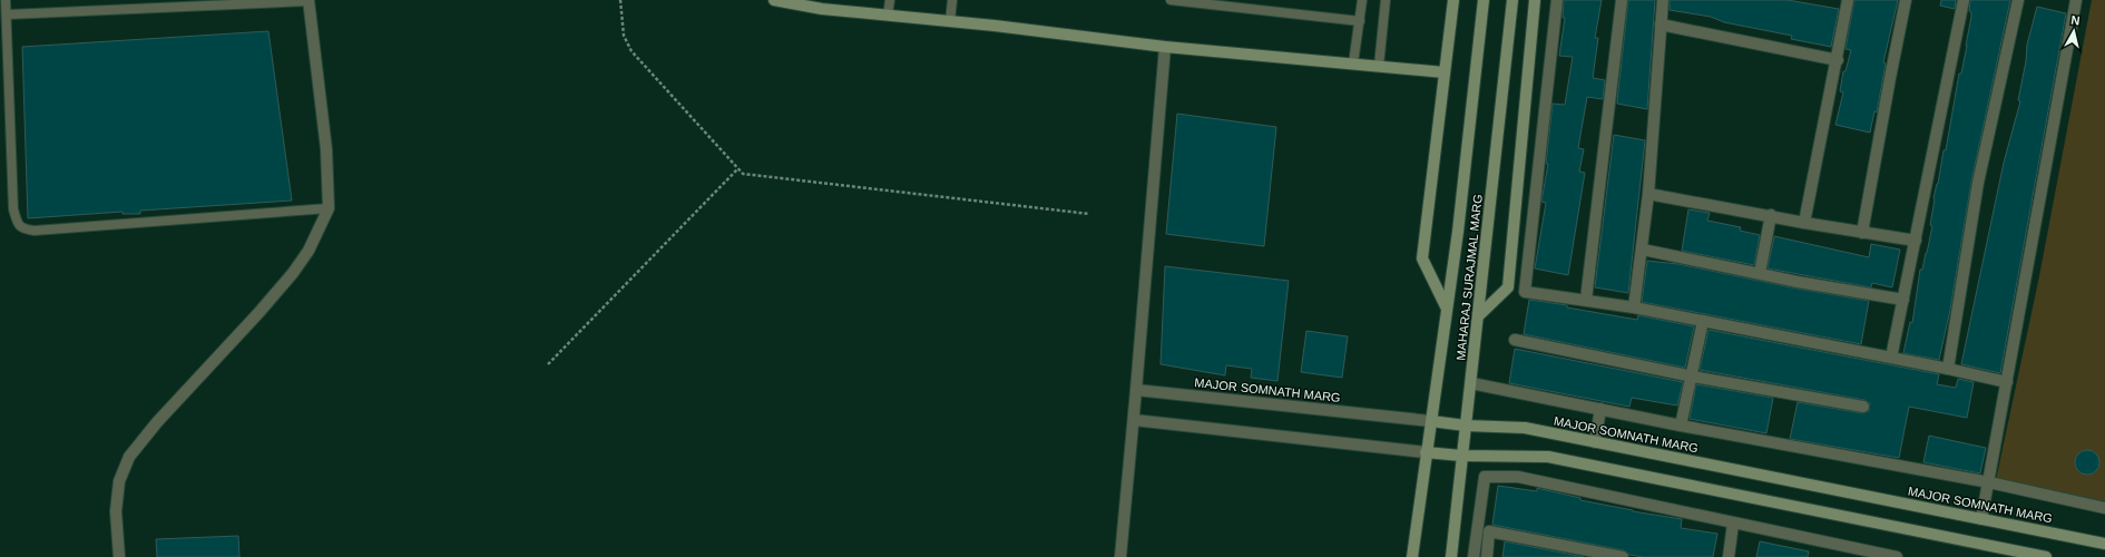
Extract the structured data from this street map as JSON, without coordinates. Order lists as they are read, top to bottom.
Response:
{
  "streets": {
    "main road": ["MAHARAJ SURAJMAL MARG", "MAJOR SOMNATH MARG"]
  },
  "crossings": [
    ["MAHARAJ SURAJMAL MARG", "MAJOR SOMNATH MARG"]
  ],
  "north": "top"
}
